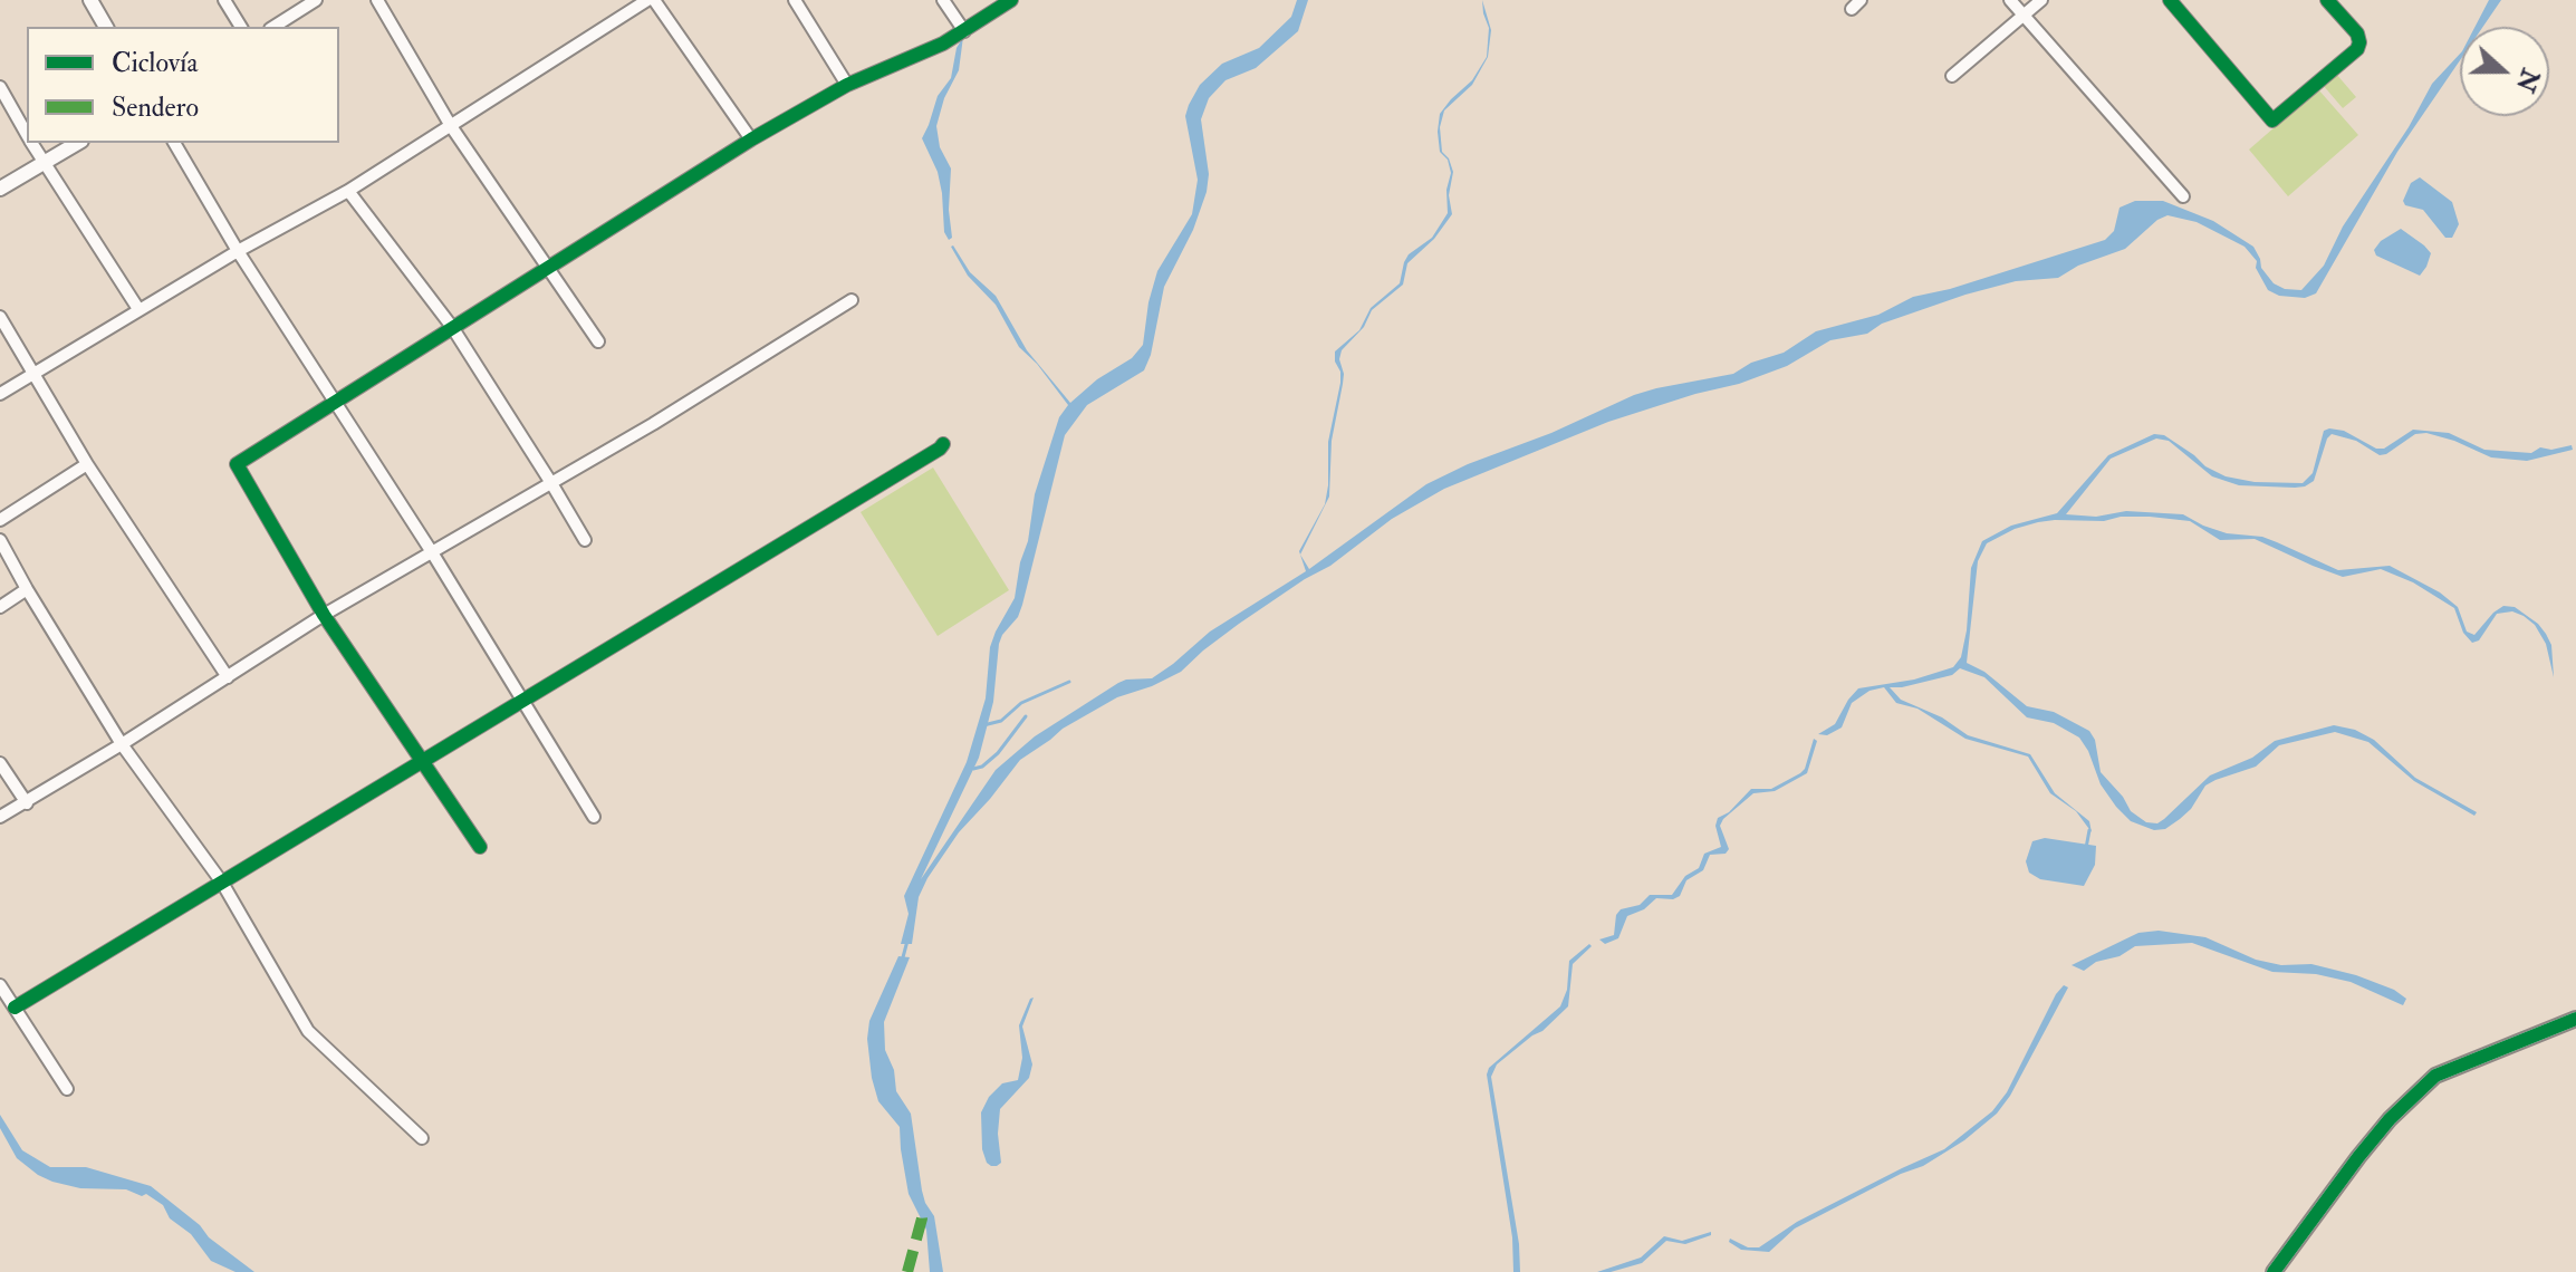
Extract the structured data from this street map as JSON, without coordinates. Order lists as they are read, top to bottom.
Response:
{
  "legend": ["Ciclovía", "Sendero"],
  "north": "right"
}
